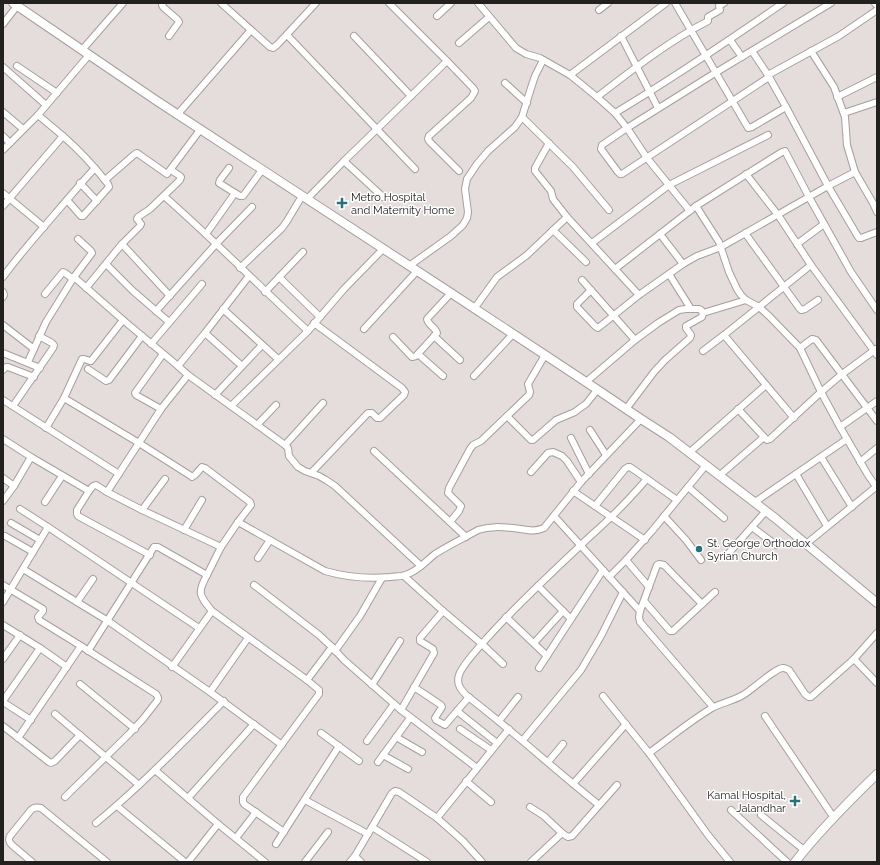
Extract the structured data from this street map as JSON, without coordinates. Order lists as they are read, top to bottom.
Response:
{
  "places": {
    "health": ["Metro Hospital and Maternity Home", "Kamal Hospital, Jalandhar"],
    "other": ["St. George Orthodox Syrian Church"]
  }
}
